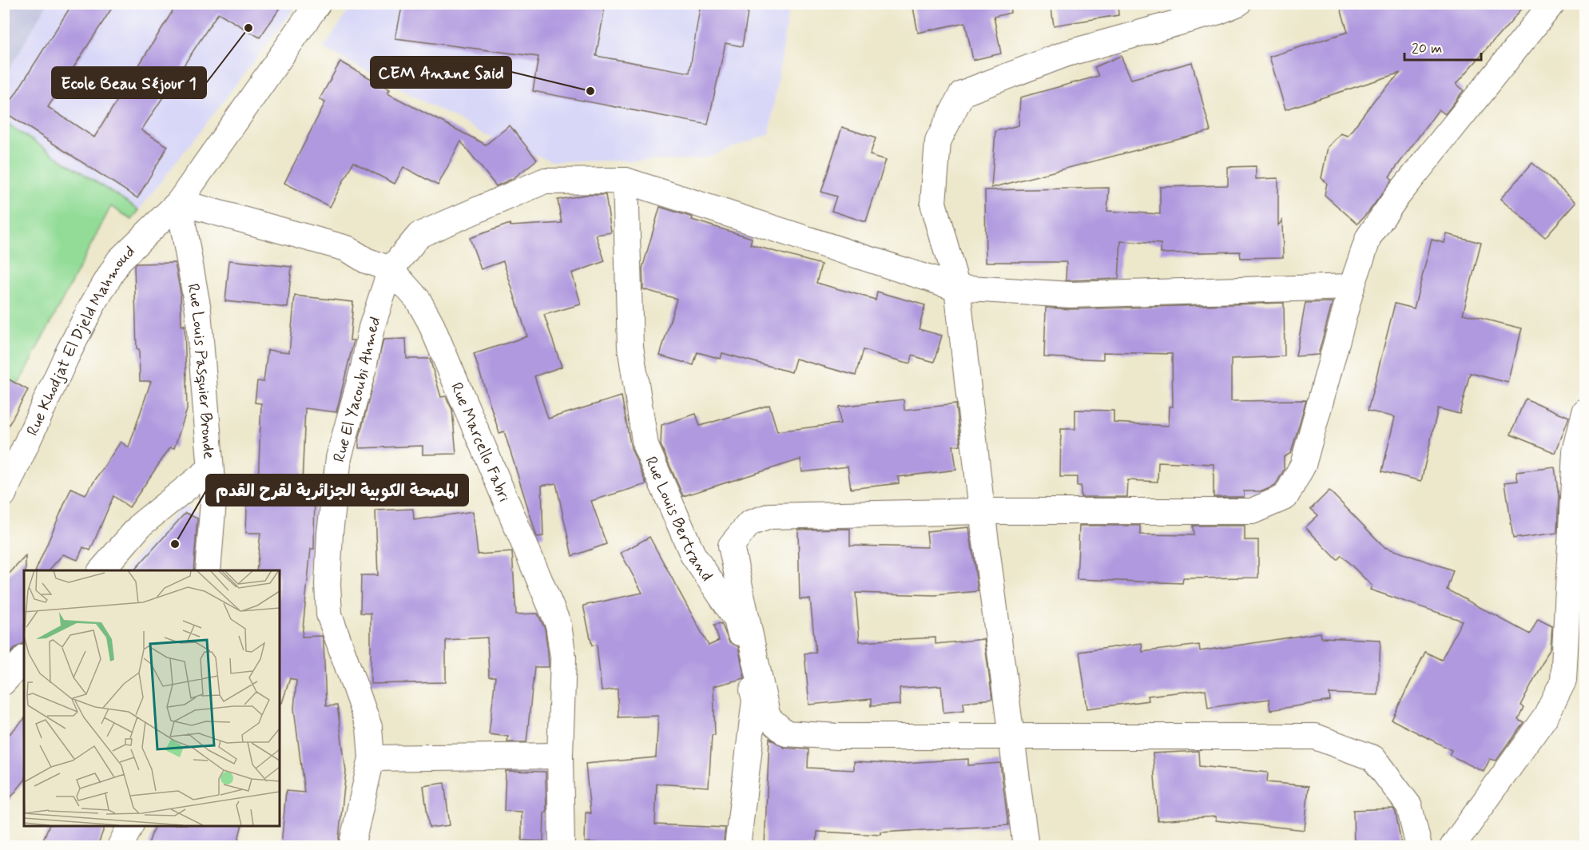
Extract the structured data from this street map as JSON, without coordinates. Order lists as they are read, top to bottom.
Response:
{
  "streets": {
    "street": [
      "Rue Khodjat El Djeld Mahmoud",
      "Rue Louis Pasquier Bronde",
      "Rue El Yacoubi Ahmed",
      "Rue Marcello Fabri",
      "Rue Louis Bertrand"
    ]
  },
  "crossings": [
    ["Rue Khodjat El Djeld Mahmoud", "Rue Louis Pasquier Bronde"],
    ["Rue Khodjat El Djeld Mahmoud", "Rue Marcello Fabri"],
    ["Rue Louis Pasquier Bronde", "Rue Marcello Fabri"],
    ["Rue El Yacoubi Ahmed", "Rue Marcello Fabri"]
  ],
  "places": ["Ecole Beau Séjour 1", "CEM Anane Said", "المصحة الكوبية الجزائرية لقرح القدم"],
  "scale_bar": "20 m"
}
